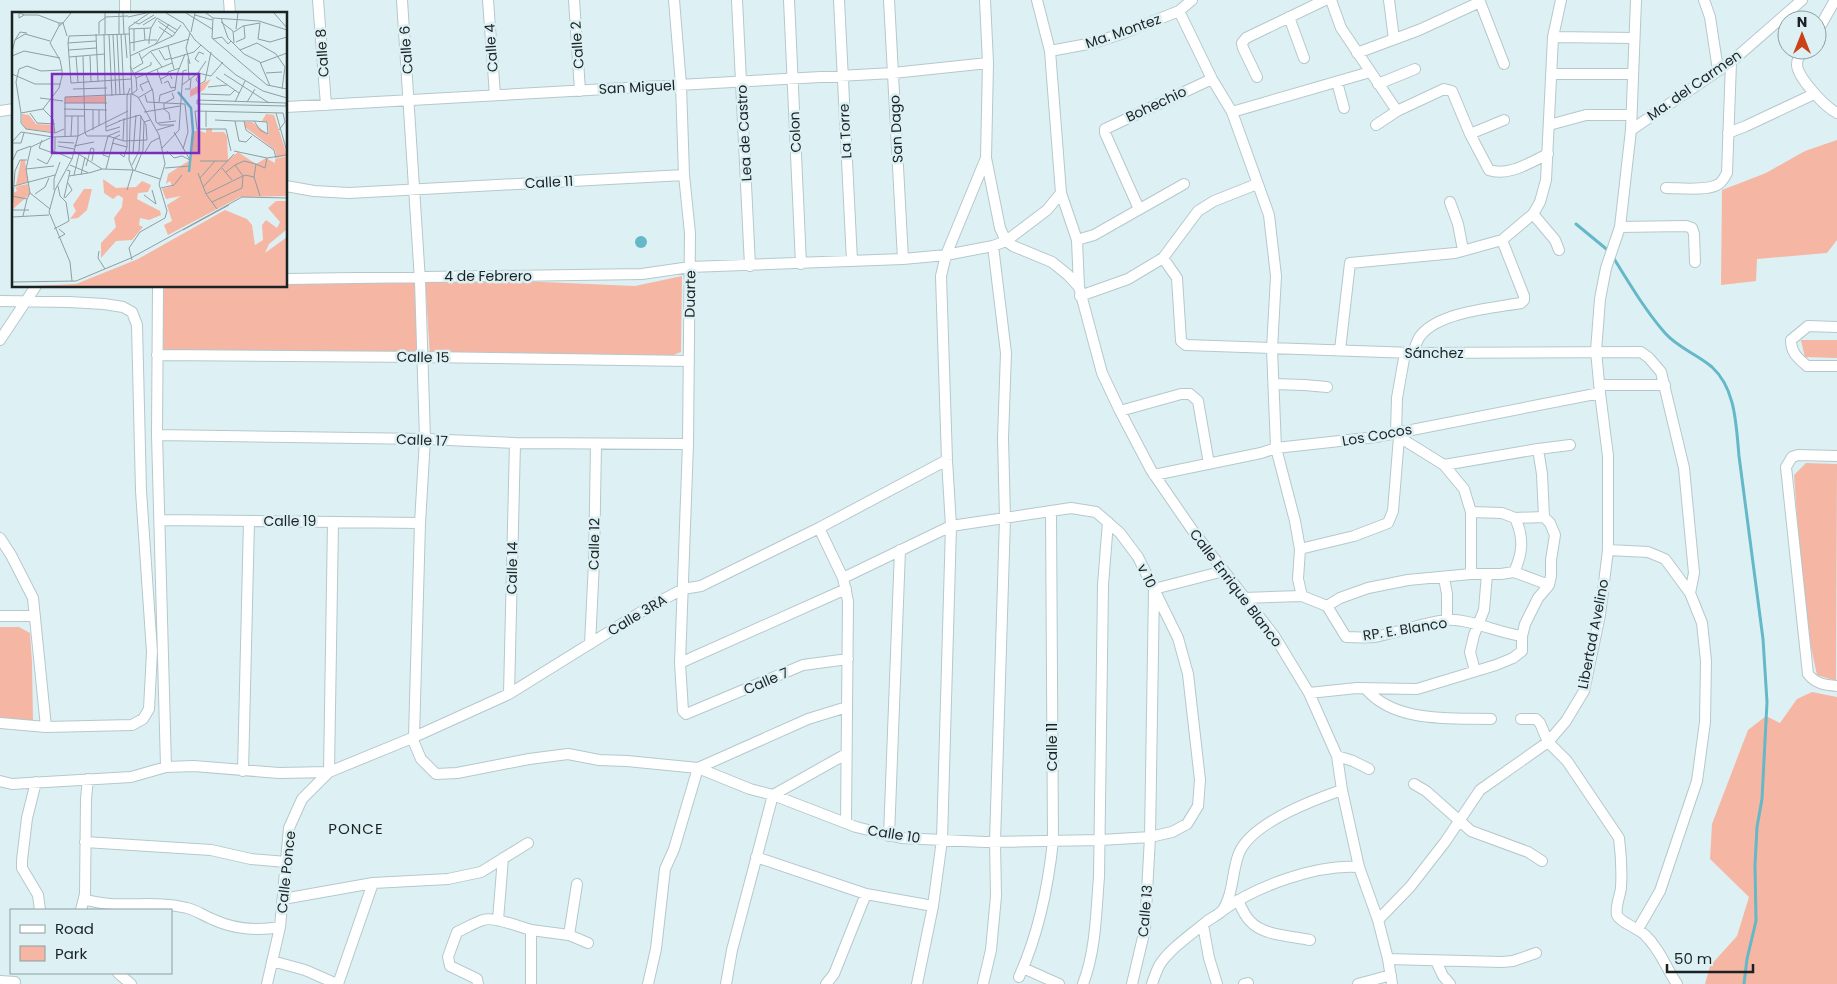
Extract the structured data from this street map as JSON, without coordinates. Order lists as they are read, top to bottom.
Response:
{
  "streets": {
    "street": [
      "Ma. Montez",
      "Calle 2",
      "Calle 4",
      "Calle 6",
      "Calle 8",
      "Ma. del Carmen",
      "San Miguel",
      "Bohechio",
      "San Dago",
      "La Torre",
      "Colon",
      "Lea de Castro",
      "Calle 11",
      "4 de Febrero",
      "Duarte",
      "Sánchez",
      "Calle 15",
      "Los Cocos",
      "Calle 17",
      "Calle 19",
      "Calle 12",
      "Calle 14",
      "v 10",
      "Calle Enrique Blanco",
      "Calle 3RA",
      "RP. E. Blanco",
      "Libertad Avelino",
      "Calle 7",
      "Calle 10",
      "Calle Ponce",
      "Calle 13"
    ]
  },
  "crossings": [
    ["Calle 2", "San Miguel"],
    ["Calle 4", "San Miguel"],
    ["Calle 6", "San Miguel"],
    ["Calle 6", "Calle 11"],
    ["Calle 6", "4 de Febrero"],
    ["Calle 6", "Calle 15"],
    ["Calle 6", "Calle 17"],
    ["Calle 6", "Calle 19"],
    ["Calle 6", "Calle 3RA"],
    ["Calle 8", "San Miguel"],
    ["Ma. del Carmen", "Libertad Avelino"],
    ["San Miguel", "San Dago"],
    ["San Miguel", "La Torre"],
    ["San Miguel", "Colon"],
    ["San Miguel", "Lea de Castro"],
    ["San Miguel", "Duarte"],
    ["San Dago", "4 de Febrero"],
    ["La Torre", "4 de Febrero"],
    ["Colon", "4 de Febrero"],
    ["Lea de Castro", "4 de Febrero"],
    ["Calle 11", "Duarte"],
    ["Calle 11", "v 10"],
    ["Calle 11", "Calle 10"],
    ["4 de Febrero", "Duarte"],
    ["4 de Febrero", "Calle Enrique Blanco"],
    ["Duarte", "Calle 15"],
    ["Duarte", "Calle 17"],
    ["Duarte", "Calle 3RA"],
    ["Duarte", "Calle 7"],
    ["Sánchez", "Los Cocos"],
    ["Sánchez", "Libertad Avelino"],
    ["Los Cocos", "Calle Enrique Blanco"],
    ["Los Cocos", "Libertad Avelino"],
    ["Calle 17", "Calle 12"],
    ["Calle 17", "Calle 14"],
    ["Calle 12", "Calle 3RA"],
    ["Calle 14", "Calle 3RA"],
    ["v 10", "Calle 10"],
    ["v 10", "Calle 13"],
    ["Calle Enrique Blanco", "Libertad Avelino"],
    ["Calle 3RA", "Calle Ponce"]
  ],
  "districts": ["PONCE"],
  "legend": ["Road", "Park"],
  "scale_bar": "50 m",
  "north": "top"
}
